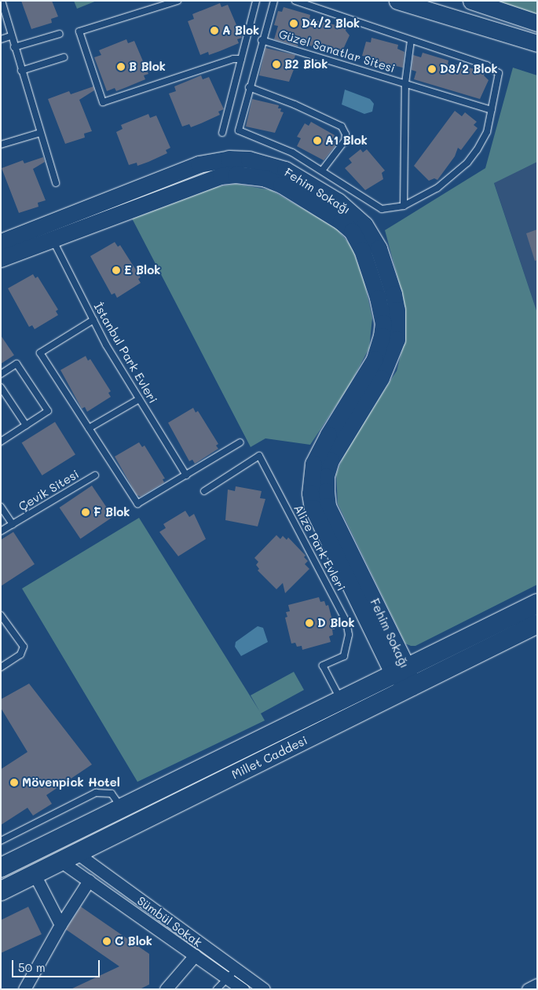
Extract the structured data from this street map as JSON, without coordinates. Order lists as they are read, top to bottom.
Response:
{
  "streets": {
    "main road": ["Millet Caddesi"],
    "street": ["Fehim Sokağı", "Sümbül Sokak"],
    "lane": [
      "Güzel Sanatlar Sitesi",
      "İstanbul Park Evleri",
      "Çevik Sitesi",
      "Alize Park Evleri"
    ]
  },
  "crossings": [
    ["Fehim Sokağı", "İstanbul Park Evleri"],
    ["Fehim Sokağı", "Millet Caddesi"],
    ["Alize Park Evleri", "Millet Caddesi"],
    ["Millet Caddesi", "Sümbül Sokak"]
  ],
  "places": [
    "D4/2 Blok",
    "A Blok",
    "B2 Blok",
    "B Blok",
    "D3/2 Blok",
    "A1 Blok",
    "E Blok",
    "F Blok",
    "D Blok",
    "Mövenpick Hotel",
    "C Blok"
  ],
  "scale_bar": "50 m"
}
